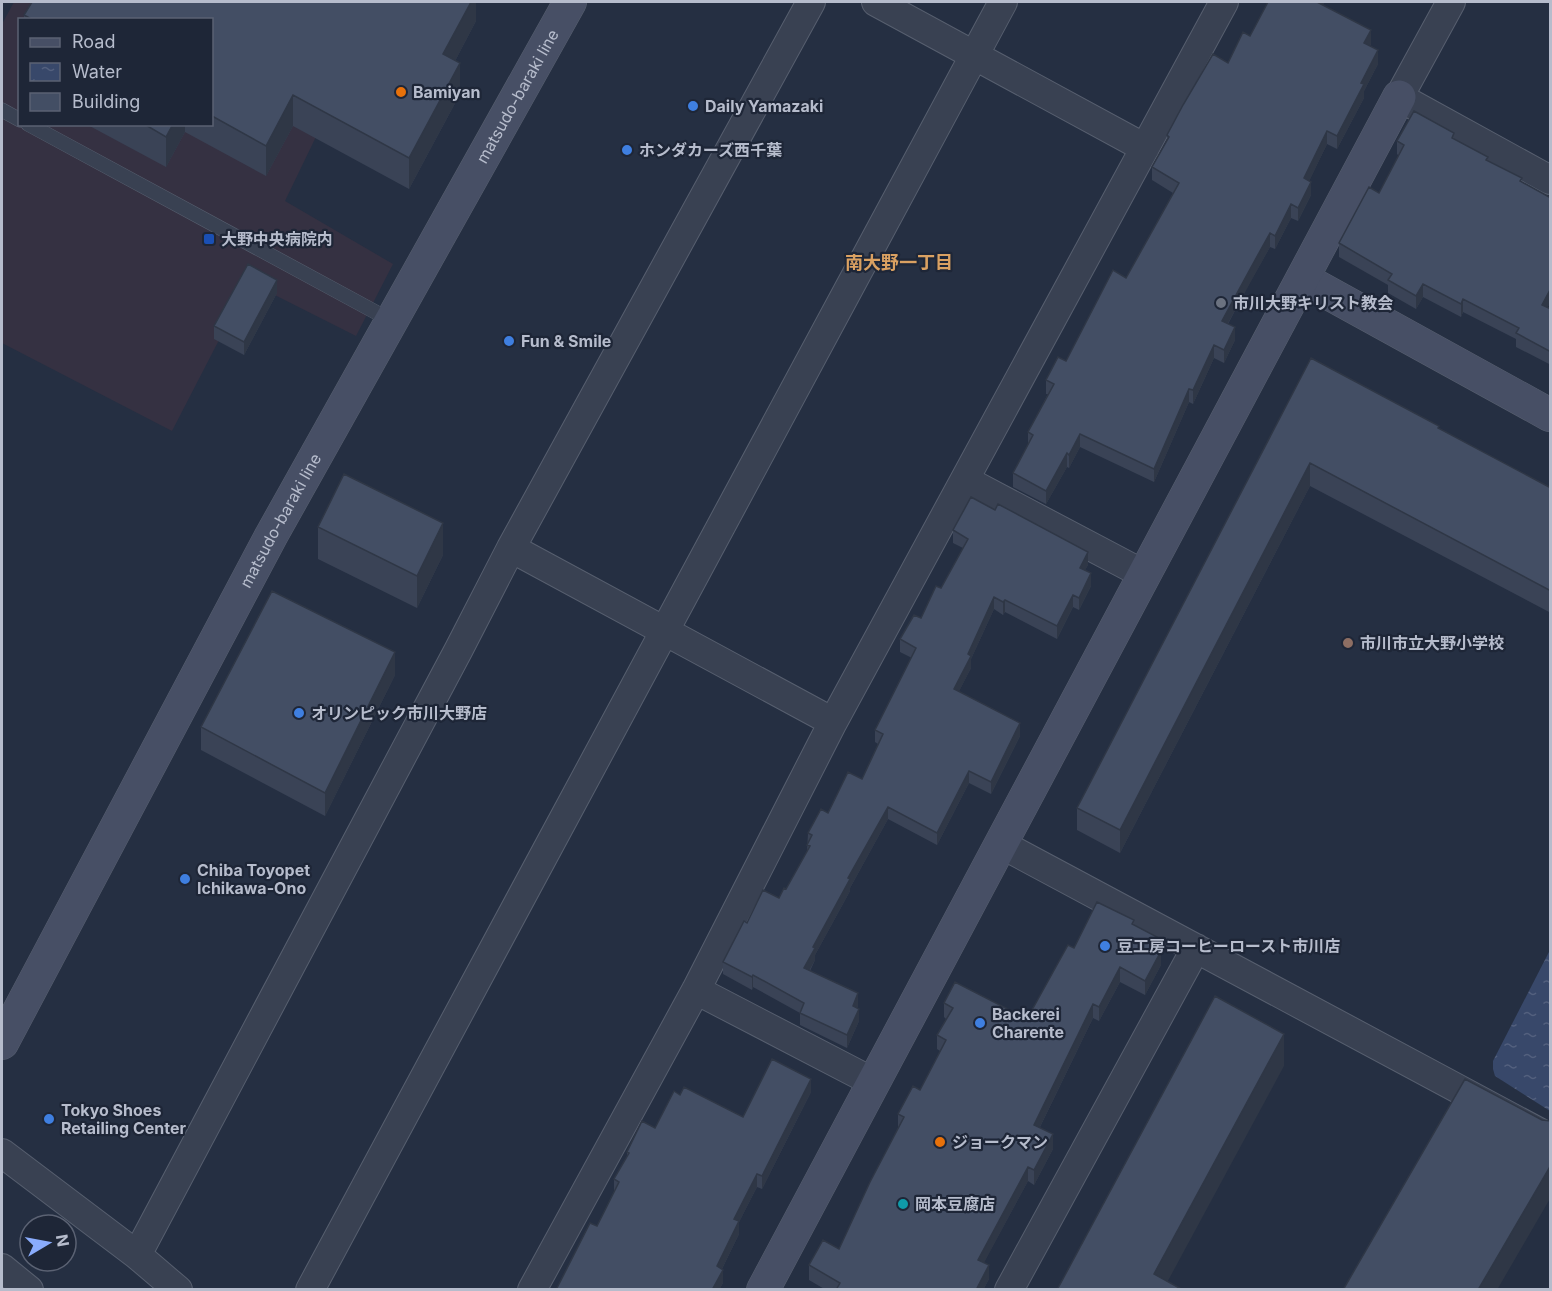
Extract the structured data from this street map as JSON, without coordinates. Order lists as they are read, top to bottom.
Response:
{
  "streets": {
    "street": ["matsudo-baraki line"]
  },
  "districts": ["南大野一丁目"],
  "places": {
    "other": [
      "Bamiyan",
      "Daily Yamazaki",
      "ホンダカーズ西千葉",
      "市川大野キリスト教会",
      "Fun & Smile",
      "市川市立大野小学校",
      "オリンピック市川大野店",
      "Chiba Toyopet Ichikawa-Ono",
      "豆工房コーヒーロースト市川店",
      "Backerei Charente",
      "Tokyo Shoes Retailing Center",
      "ジョークマン",
      "岡本豆腐店"
    ],
    "transit": ["大野中央病院内"]
  },
  "legend": ["Road", "Water", "Building"],
  "north": "right"
}
